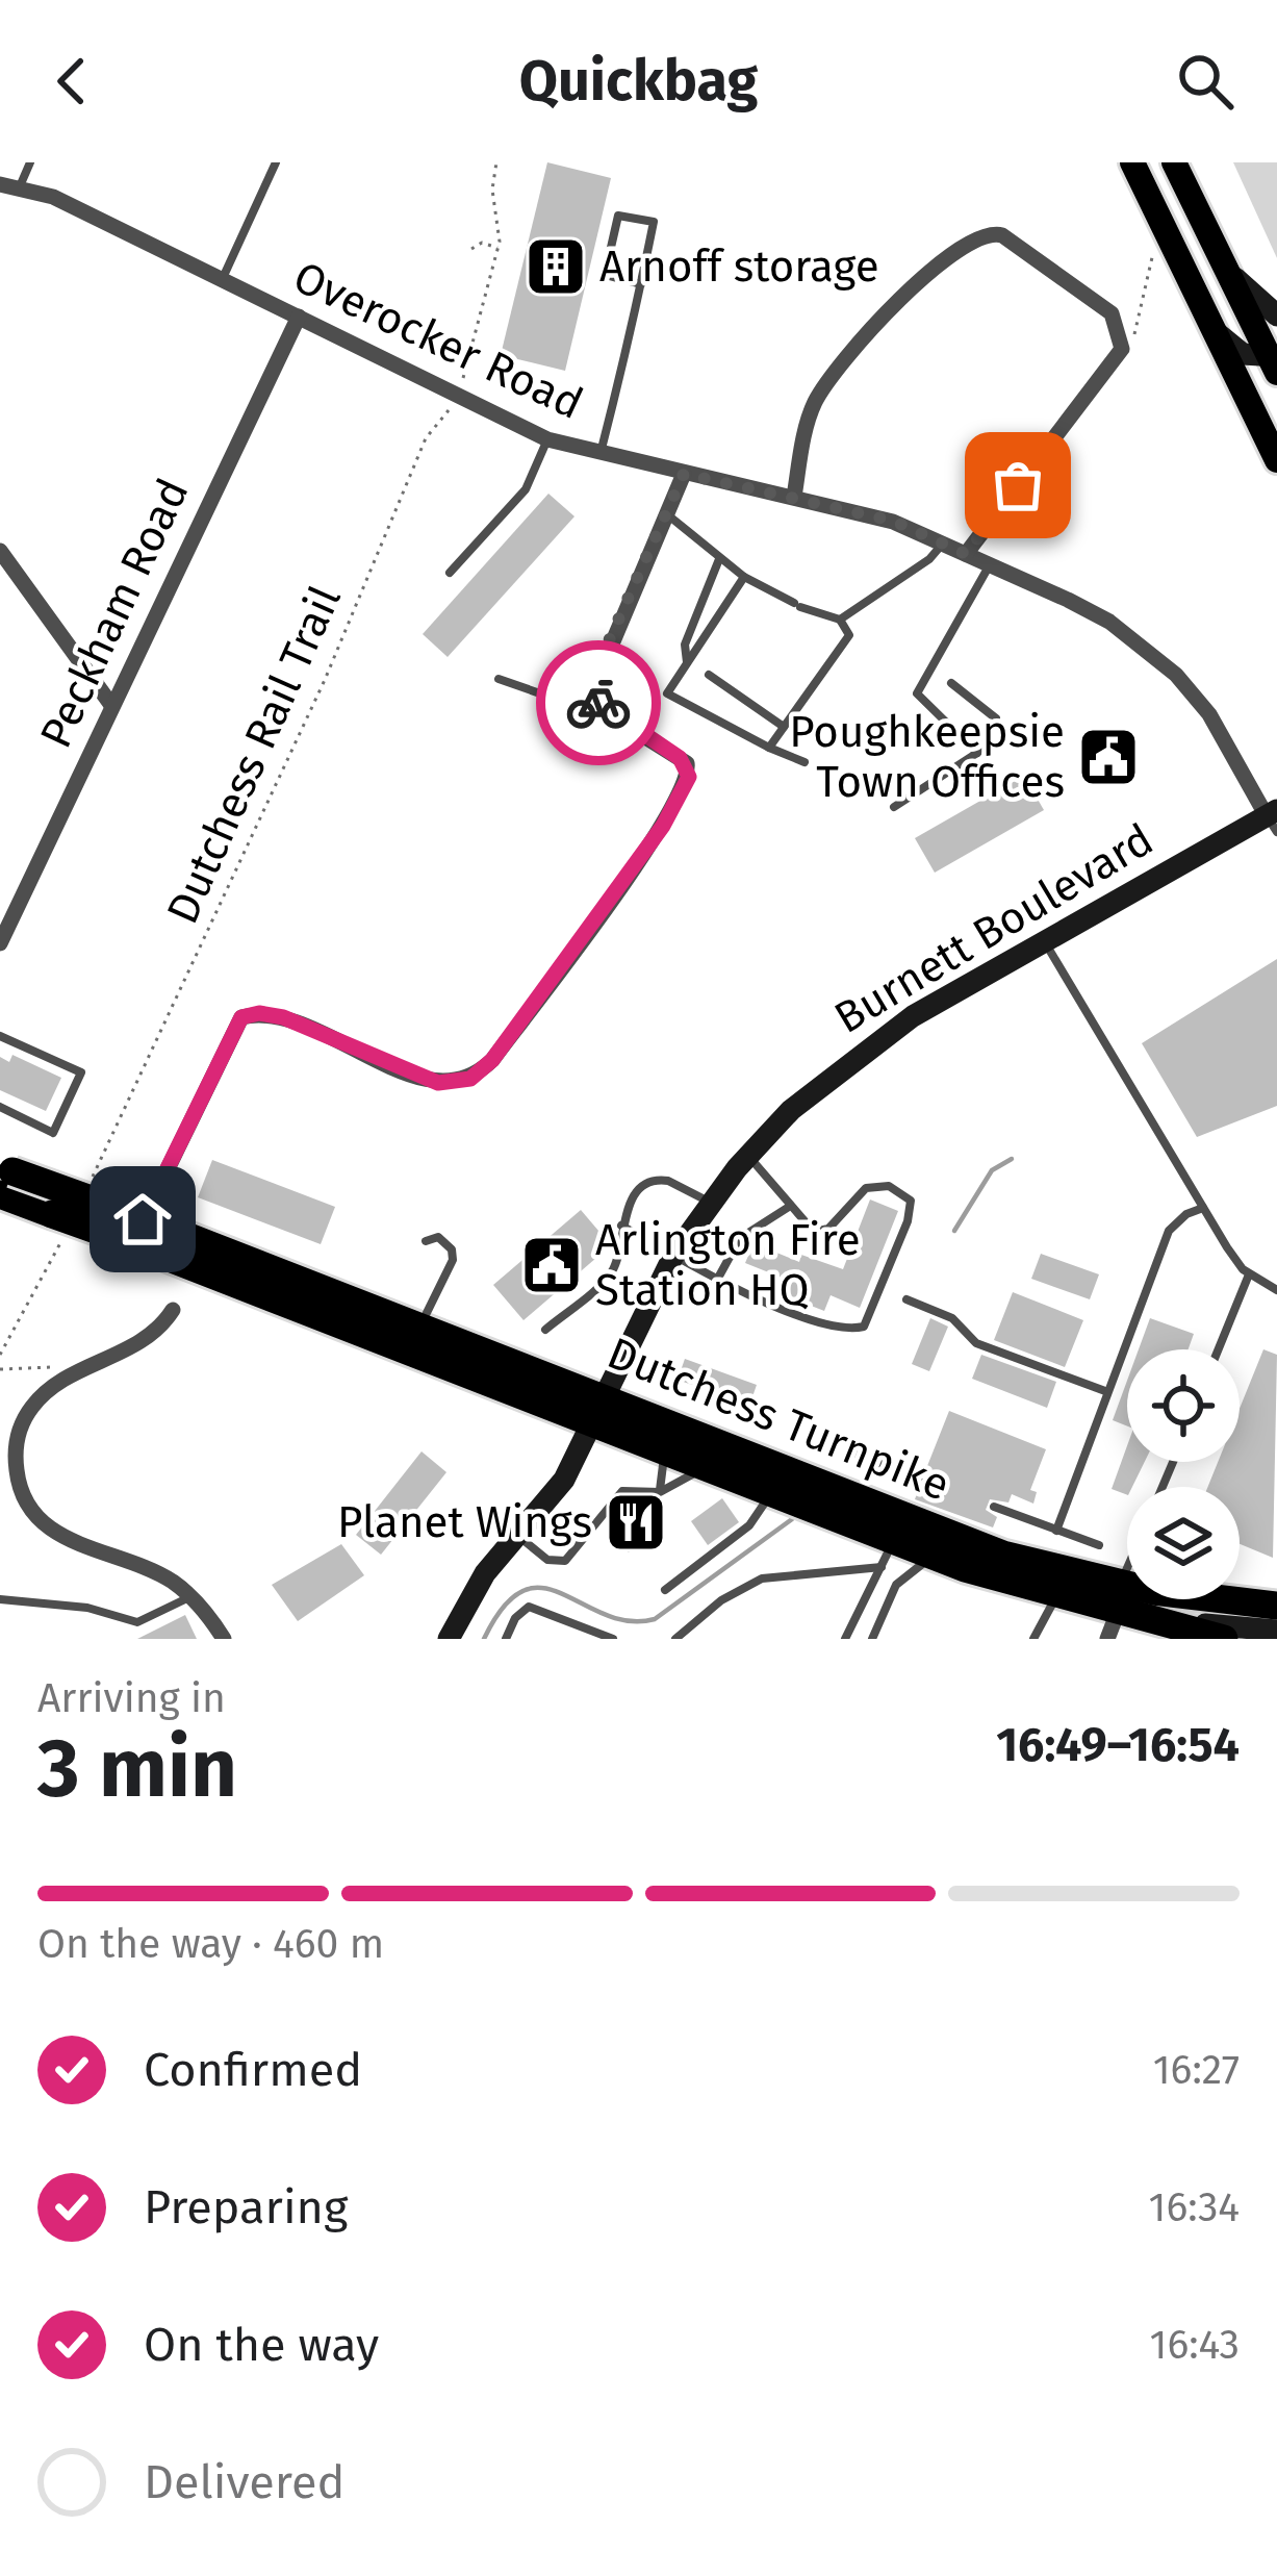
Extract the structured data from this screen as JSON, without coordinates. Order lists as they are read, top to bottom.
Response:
{
  "streets": {
    "highway": ["Dutchess Turnpike"],
    "street": ["Overocker Road", "Peckham Road", "Burnett Boulevard"],
    "path": ["Dutchess Rail Trail"]
  },
  "crossings": [
    ["Overocker Road", "Peckham Road"],
    ["Overocker Road", "Dutchess Rail Trail"],
    ["Overocker Road", "Burnett Boulevard"],
    ["Burnett Boulevard", "Dutchess Turnpike"]
  ],
  "places": {
    "building": ["Arnoff storage"],
    "public building": ["Poughkeepsie Town Offices", "Arlington Fire Station HQ"],
    "restaurant": ["Planet Wings"]
  },
  "page": {
    "header": "Quickbag",
    "heading": ["3 min", "Arriving in", "16:49–16:54"],
    "bar": "On the way · 460 m",
    "list": [
      ["Confirmed", "16:27"],
      ["Preparing", "16:34"],
      ["On the way", "16:43"],
      "Delivered"
    ]
  }
}
